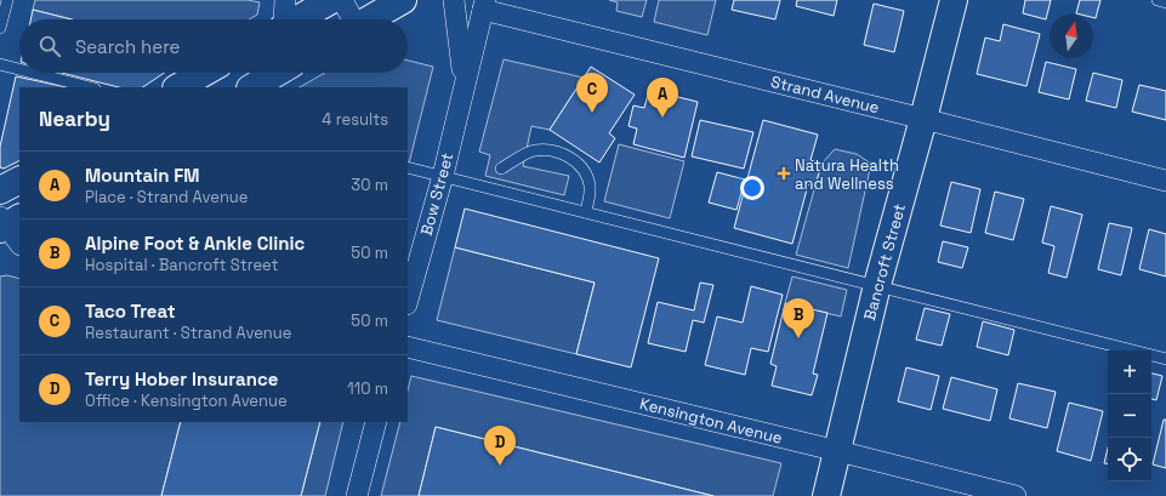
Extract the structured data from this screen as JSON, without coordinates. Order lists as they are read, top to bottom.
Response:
{
  "streets": {
    "main road": ["Bancroft Street"],
    "street": ["Strand Avenue", "Bow Street", "Kensington Avenue"]
  },
  "crossings": [
    ["Strand Avenue", "Bow Street"],
    ["Strand Avenue", "Bancroft Street"],
    ["Bancroft Street", "Kensington Avenue"]
  ],
  "places": {
    "health": ["Natura Health and Wellness"]
  },
  "north": "top",
  "page": {
    "search": "Search here",
    "pins": [
      "C",
      "A",
      "B",
      "D"
    ],
    "heading": ["Nearby", "4 results"],
    "list": [
      {
        "mark": "A",
        "name": "Mountain FM",
        "note": "Place · Strand Avenue",
        "value": "30 m"
      },
      {
        "mark": "B",
        "name": "Alpine Foot & Ankle Clinic",
        "note": "Hospital · Bancroft Street",
        "value": "50 m"
      },
      {
        "mark": "C",
        "name": "Taco Treat",
        "note": "Restaurant · Strand Avenue",
        "value": "50 m"
      },
      {
        "mark": "D",
        "name": "Terry Hober Insurance",
        "note": "Office · Kensington Avenue",
        "value": "110 m"
      }
    ],
    "map_buttons": ["+", "−"]
  }
}
